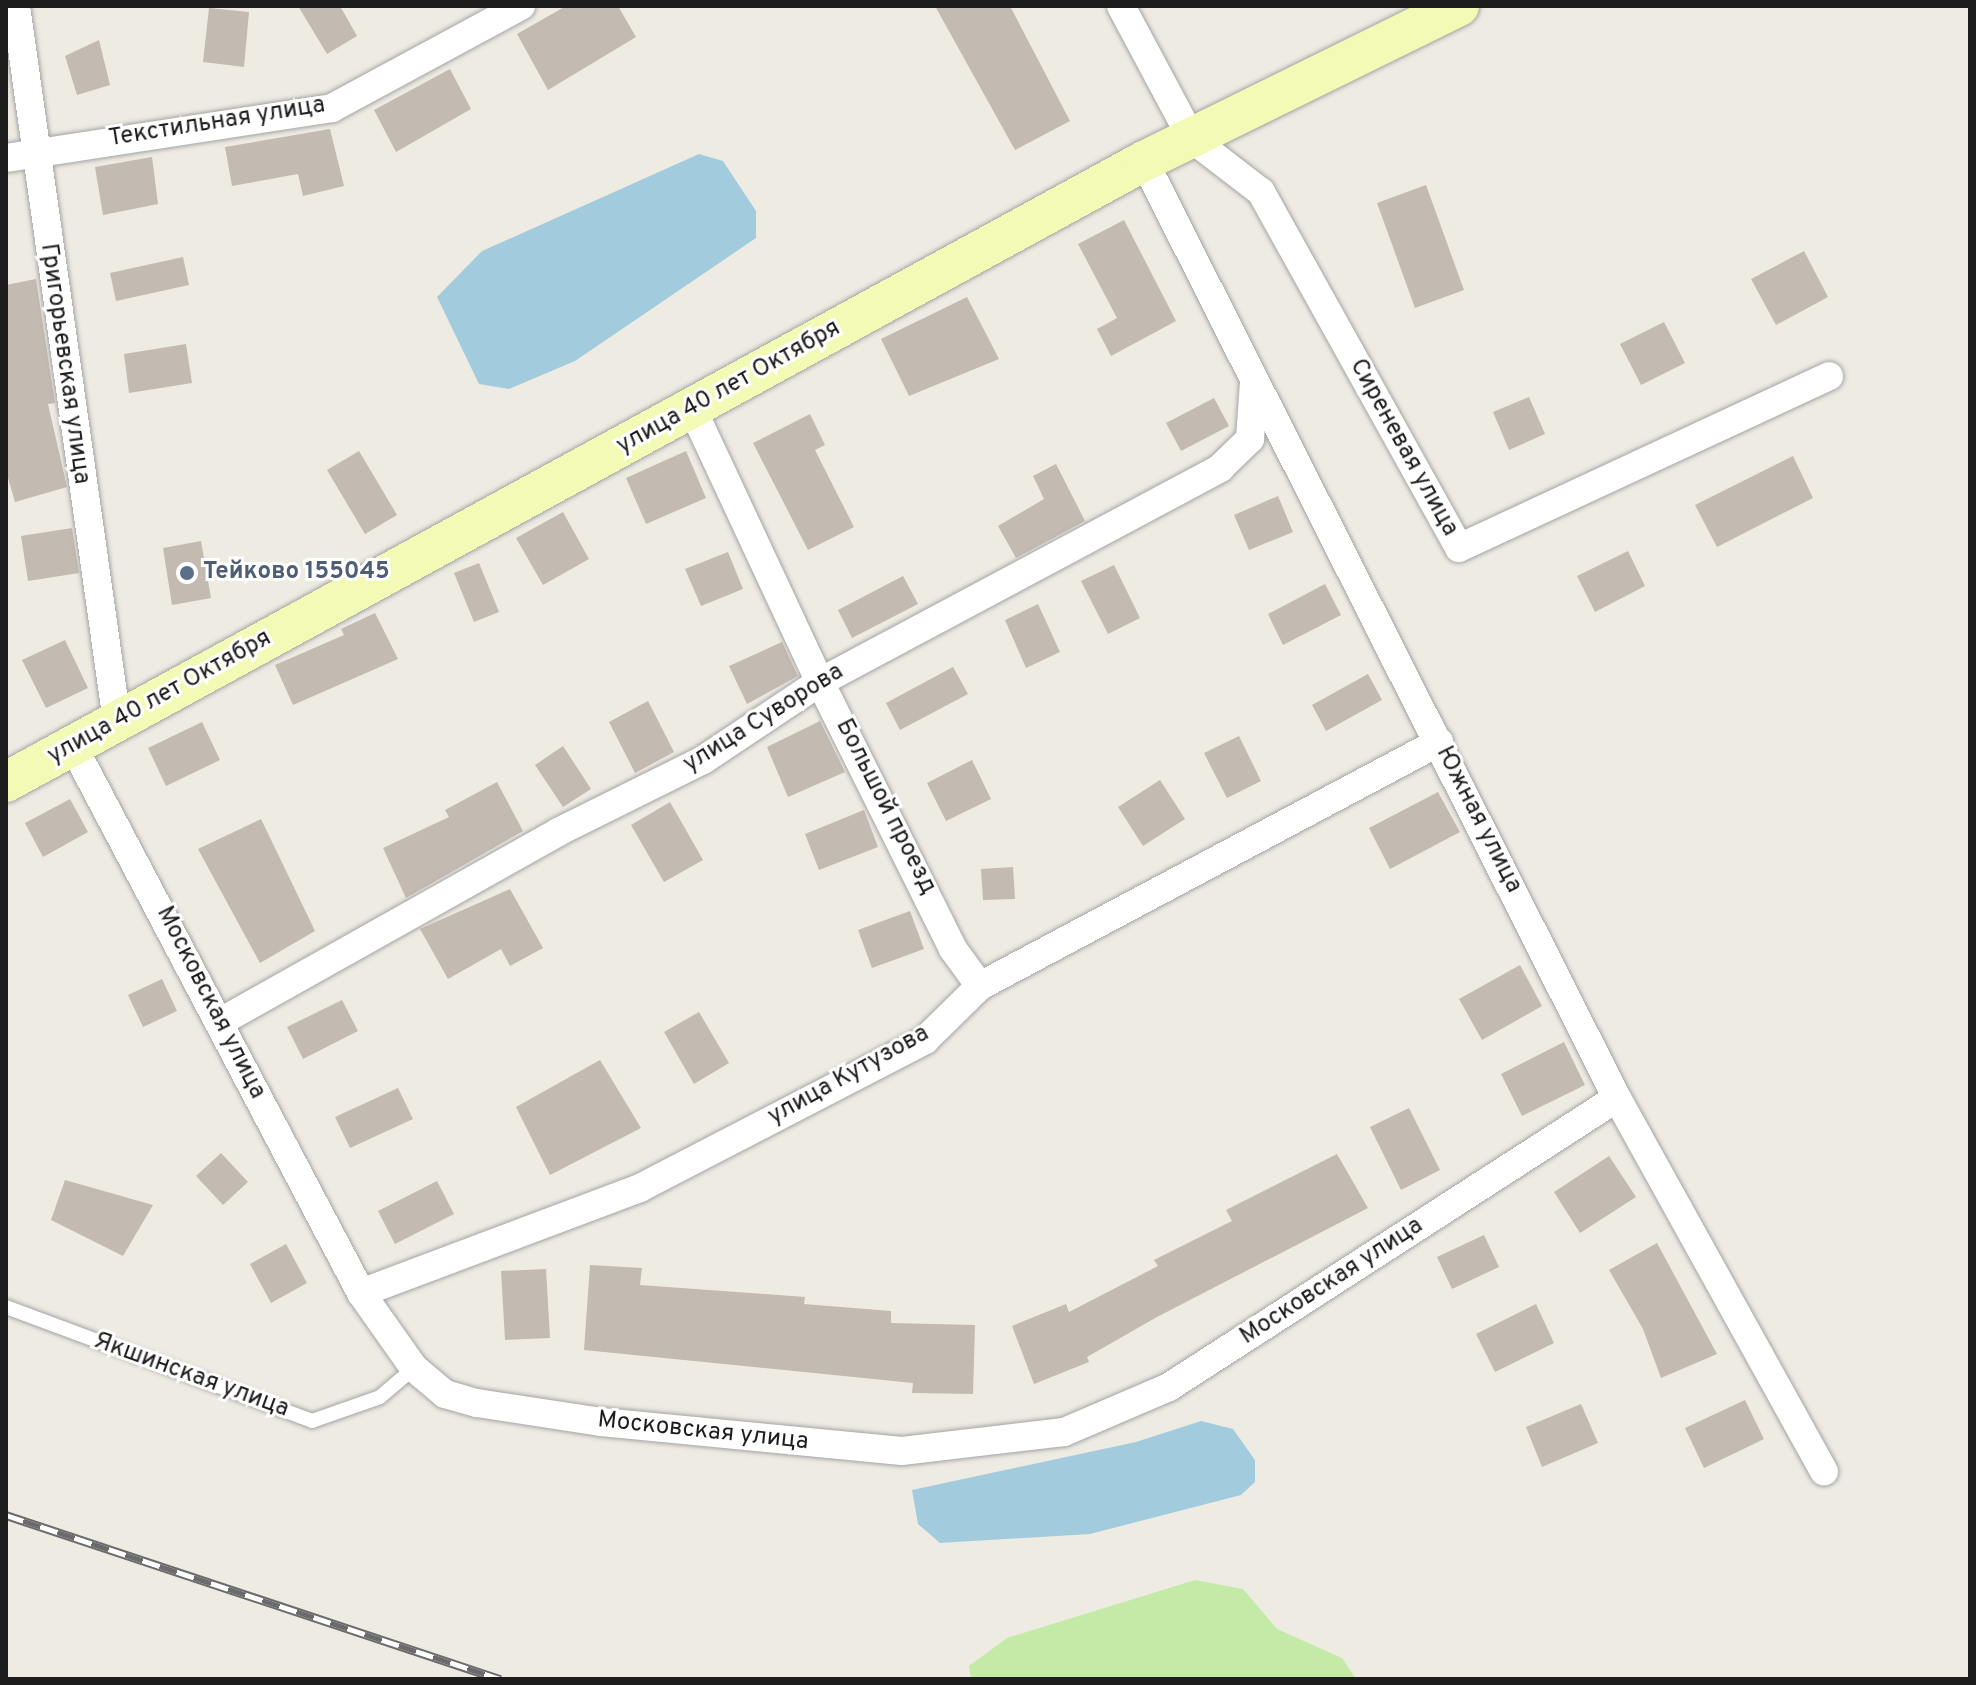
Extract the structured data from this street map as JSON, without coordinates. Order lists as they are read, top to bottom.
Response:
{
  "streets": {
    "street": [
      "Текстильная улица",
      "Григорьевская улица",
      "улица 40 лет Октября",
      "Сиреневая улица",
      "улица Суворова",
      "Большой проезд",
      "Южная улица",
      "Московская улица",
      "улица Кутузова"
    ],
    "lane": ["Якшинская улица"]
  },
  "crossings": [
    ["Текстильная улица", "Григорьевская улица"],
    ["Григорьевская улица", "улица 40 лет Октября"],
    ["улица 40 лет Октября", "Сиреневая улица"],
    ["улица 40 лет Октября", "Большой проезд"],
    ["улица 40 лет Октября", "Южная улица"],
    ["улица 40 лет Октября", "Московская улица"],
    ["улица Суворова", "Большой проезд"],
    ["улица Суворова", "Южная улица"],
    ["улица Суворова", "Московская улица"],
    ["Большой проезд", "улица Кутузова"],
    ["Южная улица", "Московская улица"],
    ["Южная улица", "улица Кутузова"],
    ["Московская улица", "улица Кутузова"],
    ["Московская улица", "Якшинская улица"]
  ],
  "places": ["Тейково 155045"]
}
